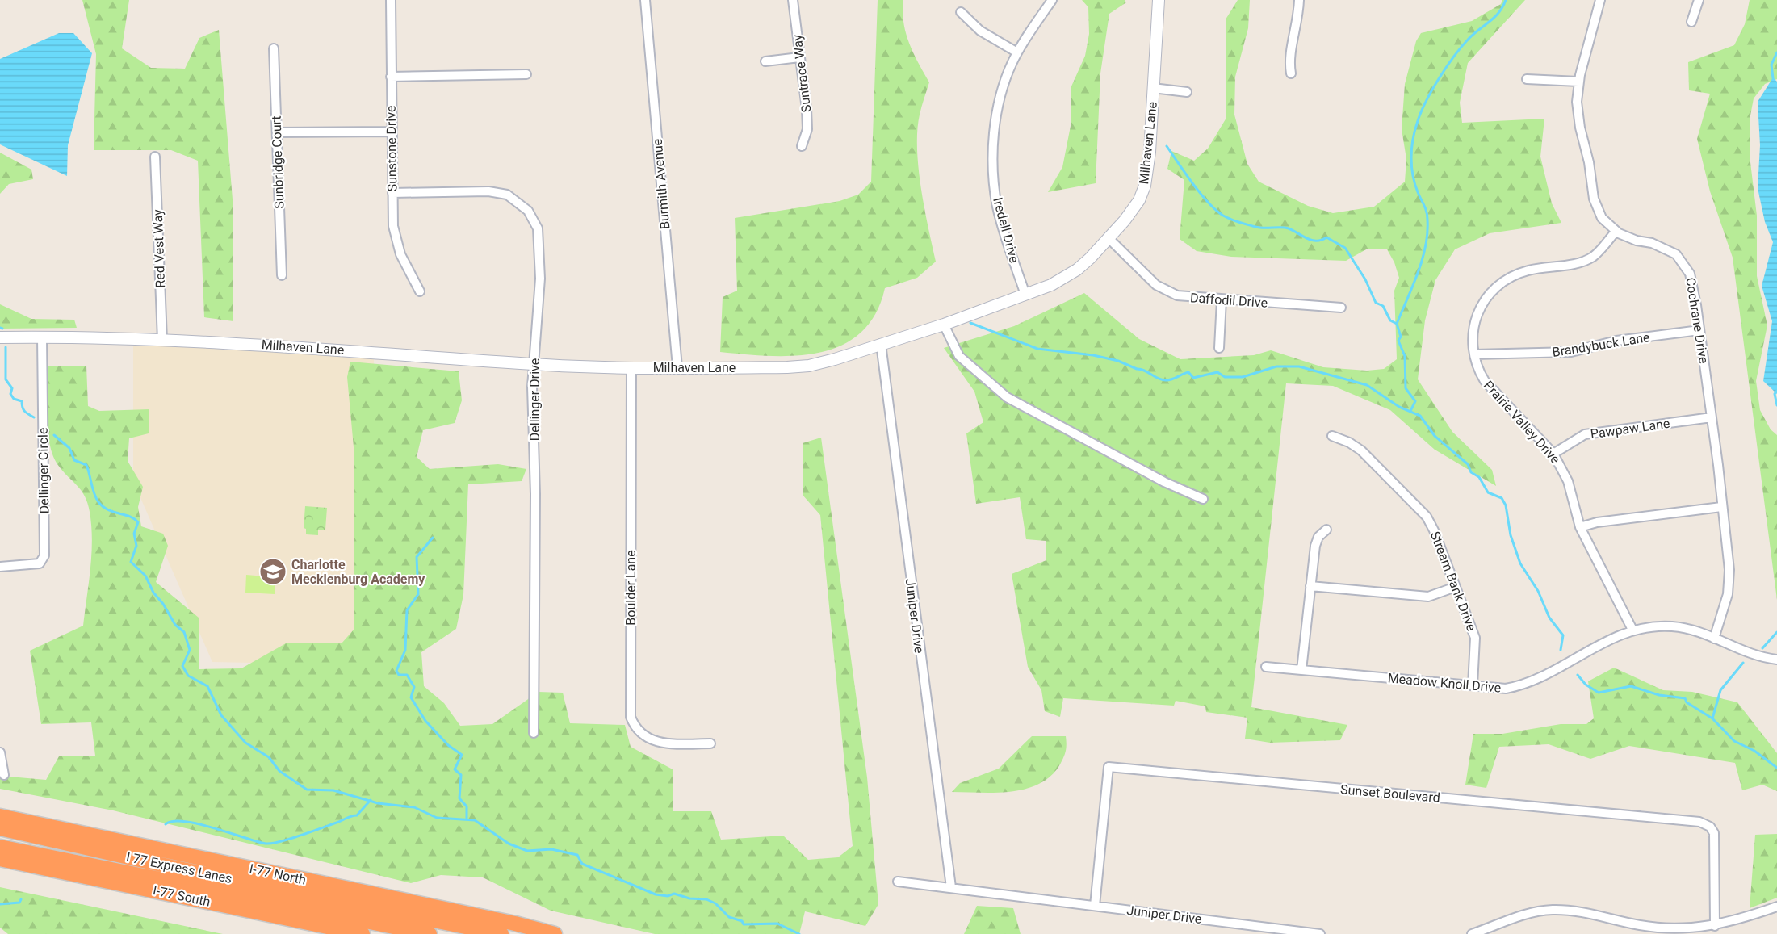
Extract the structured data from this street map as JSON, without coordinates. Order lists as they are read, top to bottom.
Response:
{
  "streets": {
    "highway": ["I 77 Express Lanes", "I-77 North", "I-77 South"],
    "street": [
      "Suntrace Way",
      "Milhaven Lane",
      "Sunstone Drive",
      "Sunbridge Court",
      "Burmith Avenue",
      "Iredell Drive",
      "Red Vest Way",
      "Daffodil Drive",
      "Cochrane Drive",
      "Brandybuck Lane",
      "Dellinger Drive",
      "Prairie Valley Drive",
      "Pawpaw Lane",
      "Dellinger Circle",
      "Stream Bank Drive",
      "Boulder Lane",
      "Juniper Drive",
      "Meadow Knoll Drive",
      "Sunset Boulevard"
    ]
  },
  "crossings": [
    ["Milhaven Lane", "Burmith Avenue"],
    ["Milhaven Lane", "Iredell Drive"],
    ["Milhaven Lane", "Red Vest Way"],
    ["Milhaven Lane", "Daffodil Drive"],
    ["Milhaven Lane", "Dellinger Drive"],
    ["Milhaven Lane", "Dellinger Circle"],
    ["Milhaven Lane", "Boulder Lane"],
    ["Milhaven Lane", "Juniper Drive"],
    ["Sunstone Drive", "Dellinger Drive"],
    ["Cochrane Drive", "Brandybuck Lane"],
    ["Cochrane Drive", "Prairie Valley Drive"],
    ["Cochrane Drive", "Pawpaw Lane"],
    ["Cochrane Drive", "Meadow Knoll Drive"],
    ["Brandybuck Lane", "Prairie Valley Drive"],
    ["Prairie Valley Drive", "Pawpaw Lane"],
    ["Prairie Valley Drive", "Meadow Knoll Drive"],
    ["Stream Bank Drive", "Meadow Knoll Drive"],
    ["Juniper Drive", "Sunset Boulevard"]
  ],
  "places": {
    "school or university": ["Charlotte Mecklenburg Academy"]
  }
}
